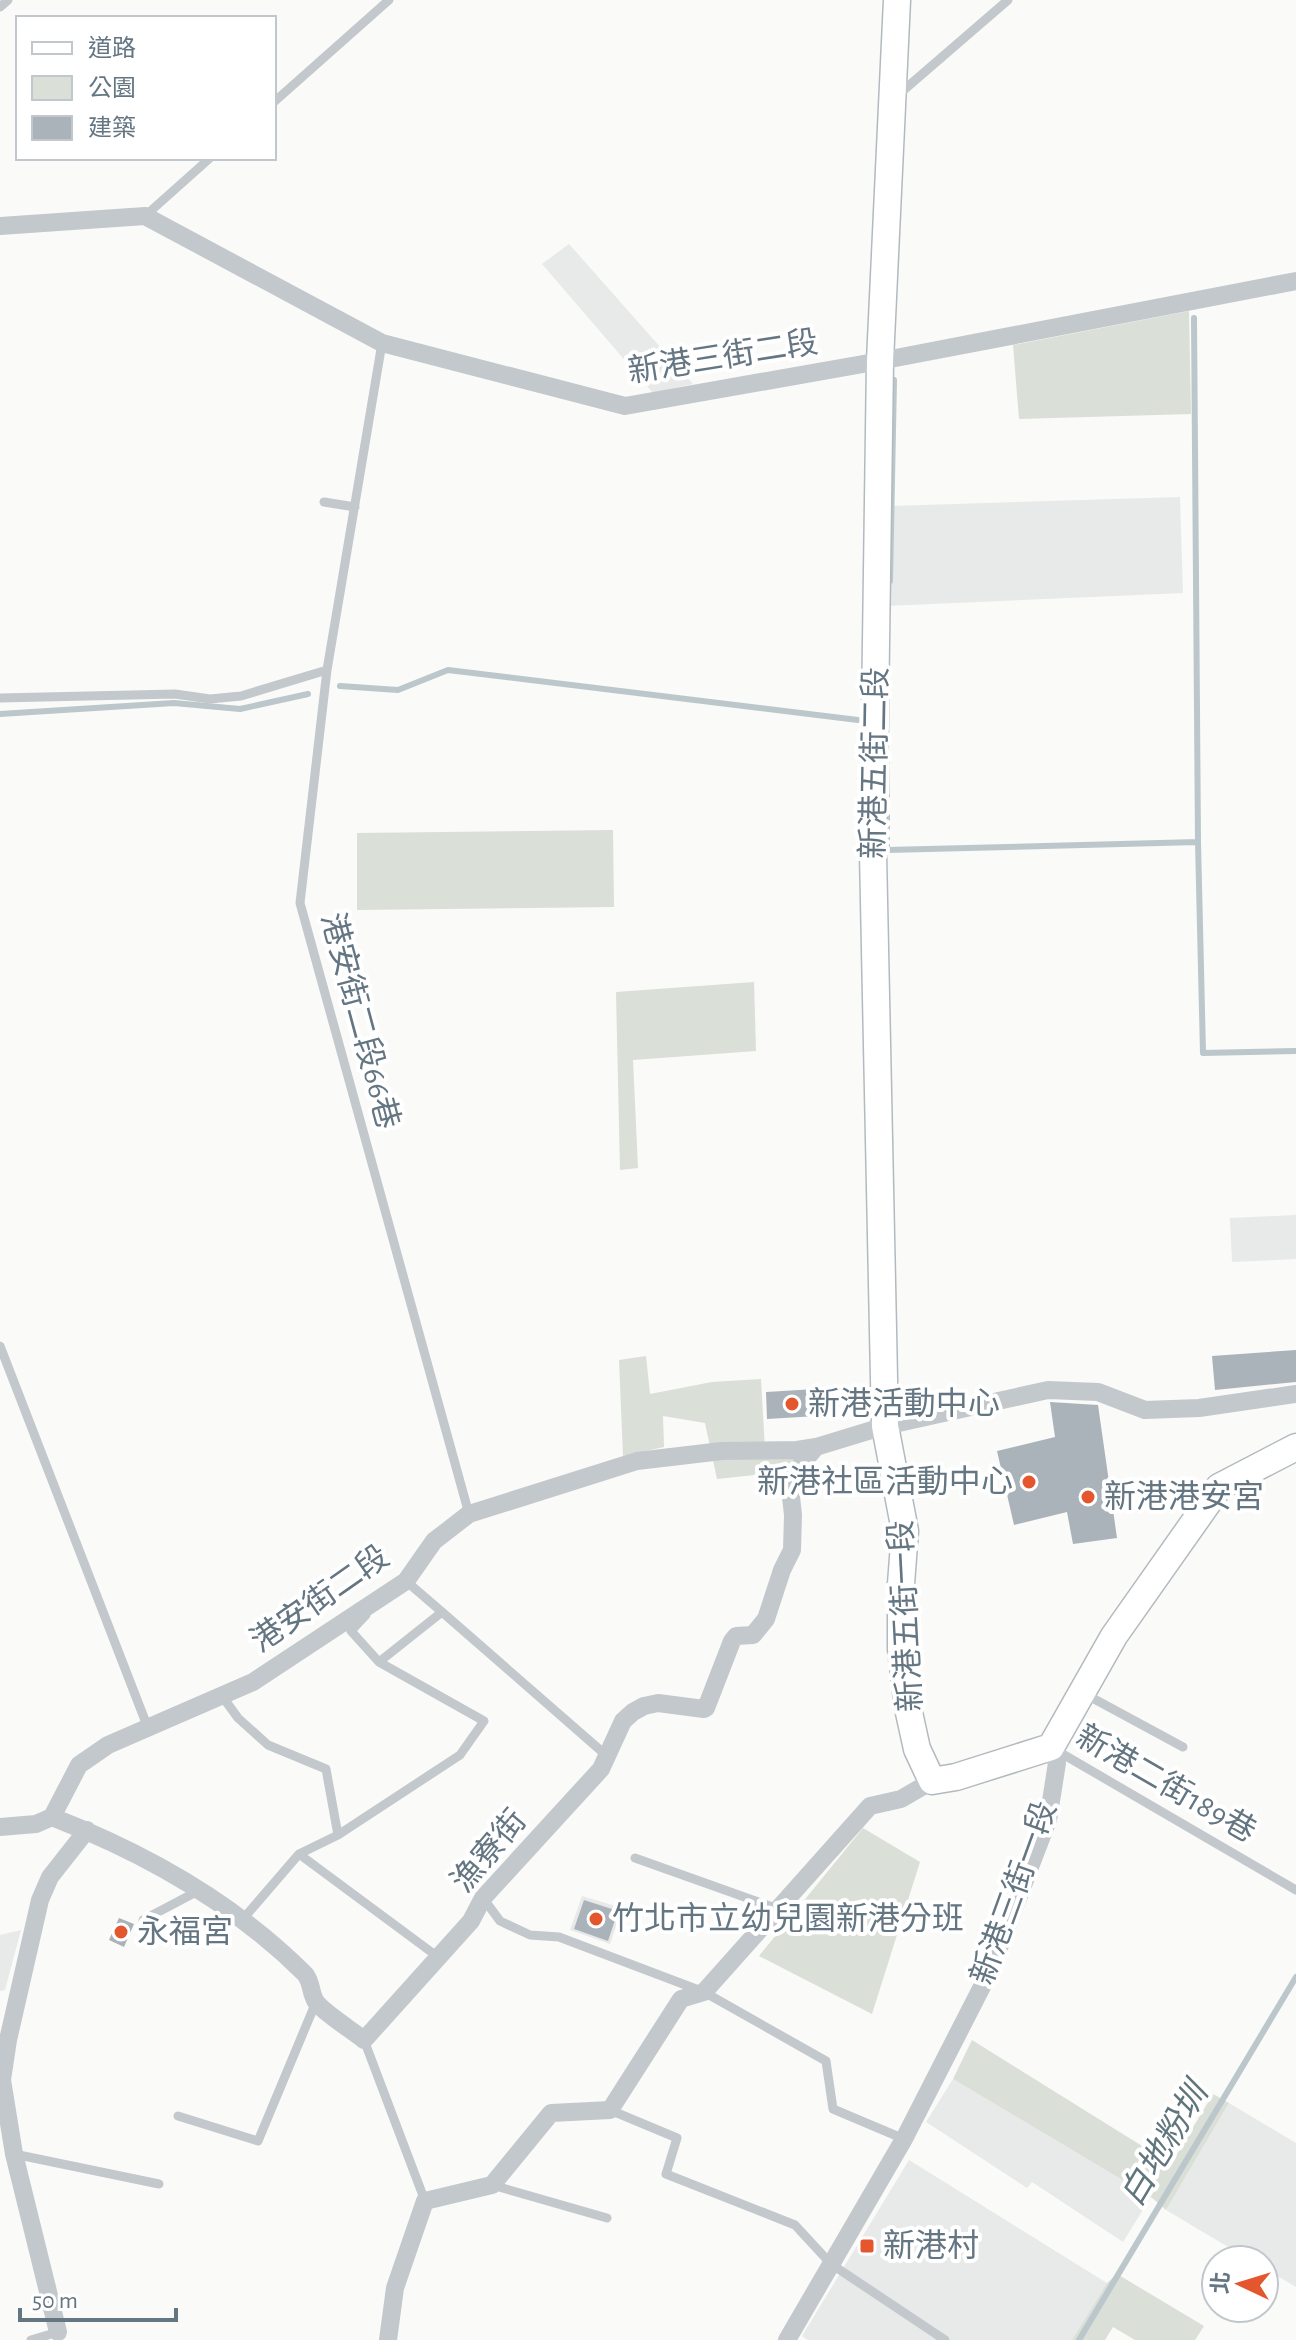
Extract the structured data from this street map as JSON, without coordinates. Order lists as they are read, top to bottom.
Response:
{
  "streets": {
    "street": [
      "新港三街二段",
      "新港五街二段",
      "港安街二段",
      "新港五街一段",
      "漁寮街",
      "新港三街一段"
    ],
    "lane": ["港安街二段66巷", "新港二街189巷"]
  },
  "crossings": [
    ["新港三街二段", "新港五街二段"],
    ["新港三街二段", "港安街二段66巷"],
    ["新港五街二段", "港安街二段"],
    ["新港五街二段", "新港五街一段"],
    ["港安街二段66巷", "港安街二段"],
    ["港安街二段", "新港五街一段"],
    ["港安街二段", "漁寮街"],
    ["新港二街189巷", "新港三街一段"]
  ],
  "water": ["白地粉圳"],
  "places": {
    "other": [
      "新港活動中心",
      "新港社區活動中心",
      "新港港安宮",
      "竹北市立幼兒園新港分班",
      "永福宮"
    ],
    "transit": ["新港村"]
  },
  "legend": ["道路", "公園", "建築"],
  "scale_bar": "50 m",
  "north": "left"
}
